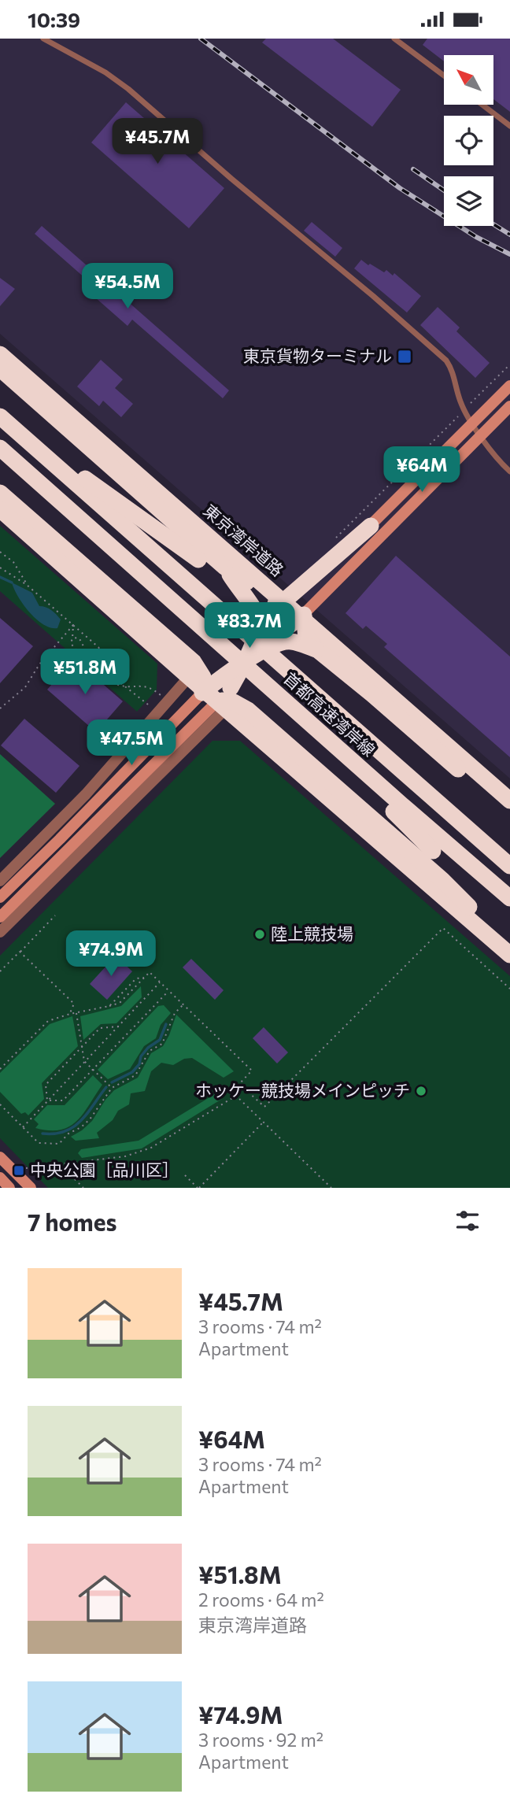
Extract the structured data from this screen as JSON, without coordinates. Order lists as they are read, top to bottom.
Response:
{
  "streets": {
    "highway": ["東京湾岸道路", "首都高速湾岸線"]
  },
  "places": {
    "transit": ["東京貨物ターミナル", "中央公園［品川区］"],
    "other": ["陸上競技場", "ホッケー競技場メインピッチ"]
  },
  "north": "top left",
  "page": {
    "status": "10:39",
    "price": [
      "¥45.7M",
      "¥54.5M",
      "¥64M",
      "¥83.7M",
      "¥51.8M",
      "¥47.5M",
      "¥74.9M"
    ],
    "heading": "7 homes",
    "list": [
      {
        "name": "¥45.7M",
        "note": "3 rooms · 74 m² · Apartment"
      },
      {
        "name": "¥64M",
        "note": "3 rooms · 74 m² · Apartment"
      },
      {
        "name": "¥51.8M",
        "note": "2 rooms · 64 m² · 東京湾岸道路"
      },
      {
        "name": "¥74.9M",
        "note": "3 rooms · 92 m² · Apartment"
      }
    ]
  }
}
